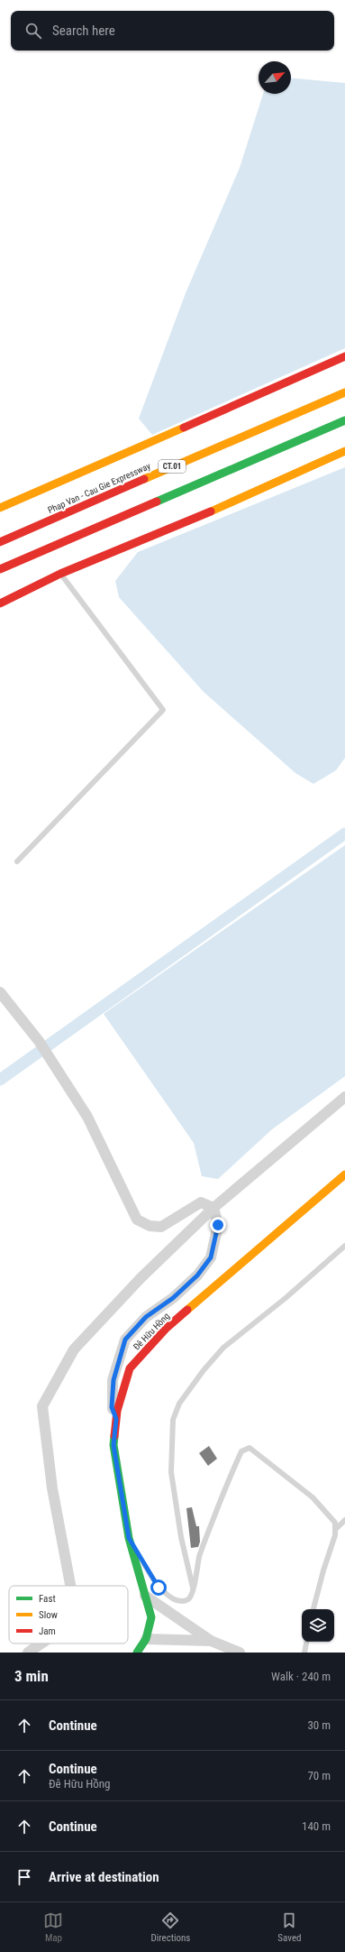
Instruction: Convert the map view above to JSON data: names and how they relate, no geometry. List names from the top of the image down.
{
  "streets": {
    "main road": ["CT.01", "Phap Van - Cau Gie Expressway", "Đê Hữu Hồng"]
  },
  "legend": ["Fast", "Slow", "Jam"],
  "north": "top right",
  "page": {
    "search": "Search here",
    "heading": ["3 min", "Walk · 240 m"],
    "list": [
      ["Continue", "30 m"],
      ["Continue", "Đê Hữu Hồng", "70 m"],
      ["Continue", "140 m"],
      "Arrive at destination"
    ],
    "nav": ["Map", "Directions", "Saved"]
  }
}
